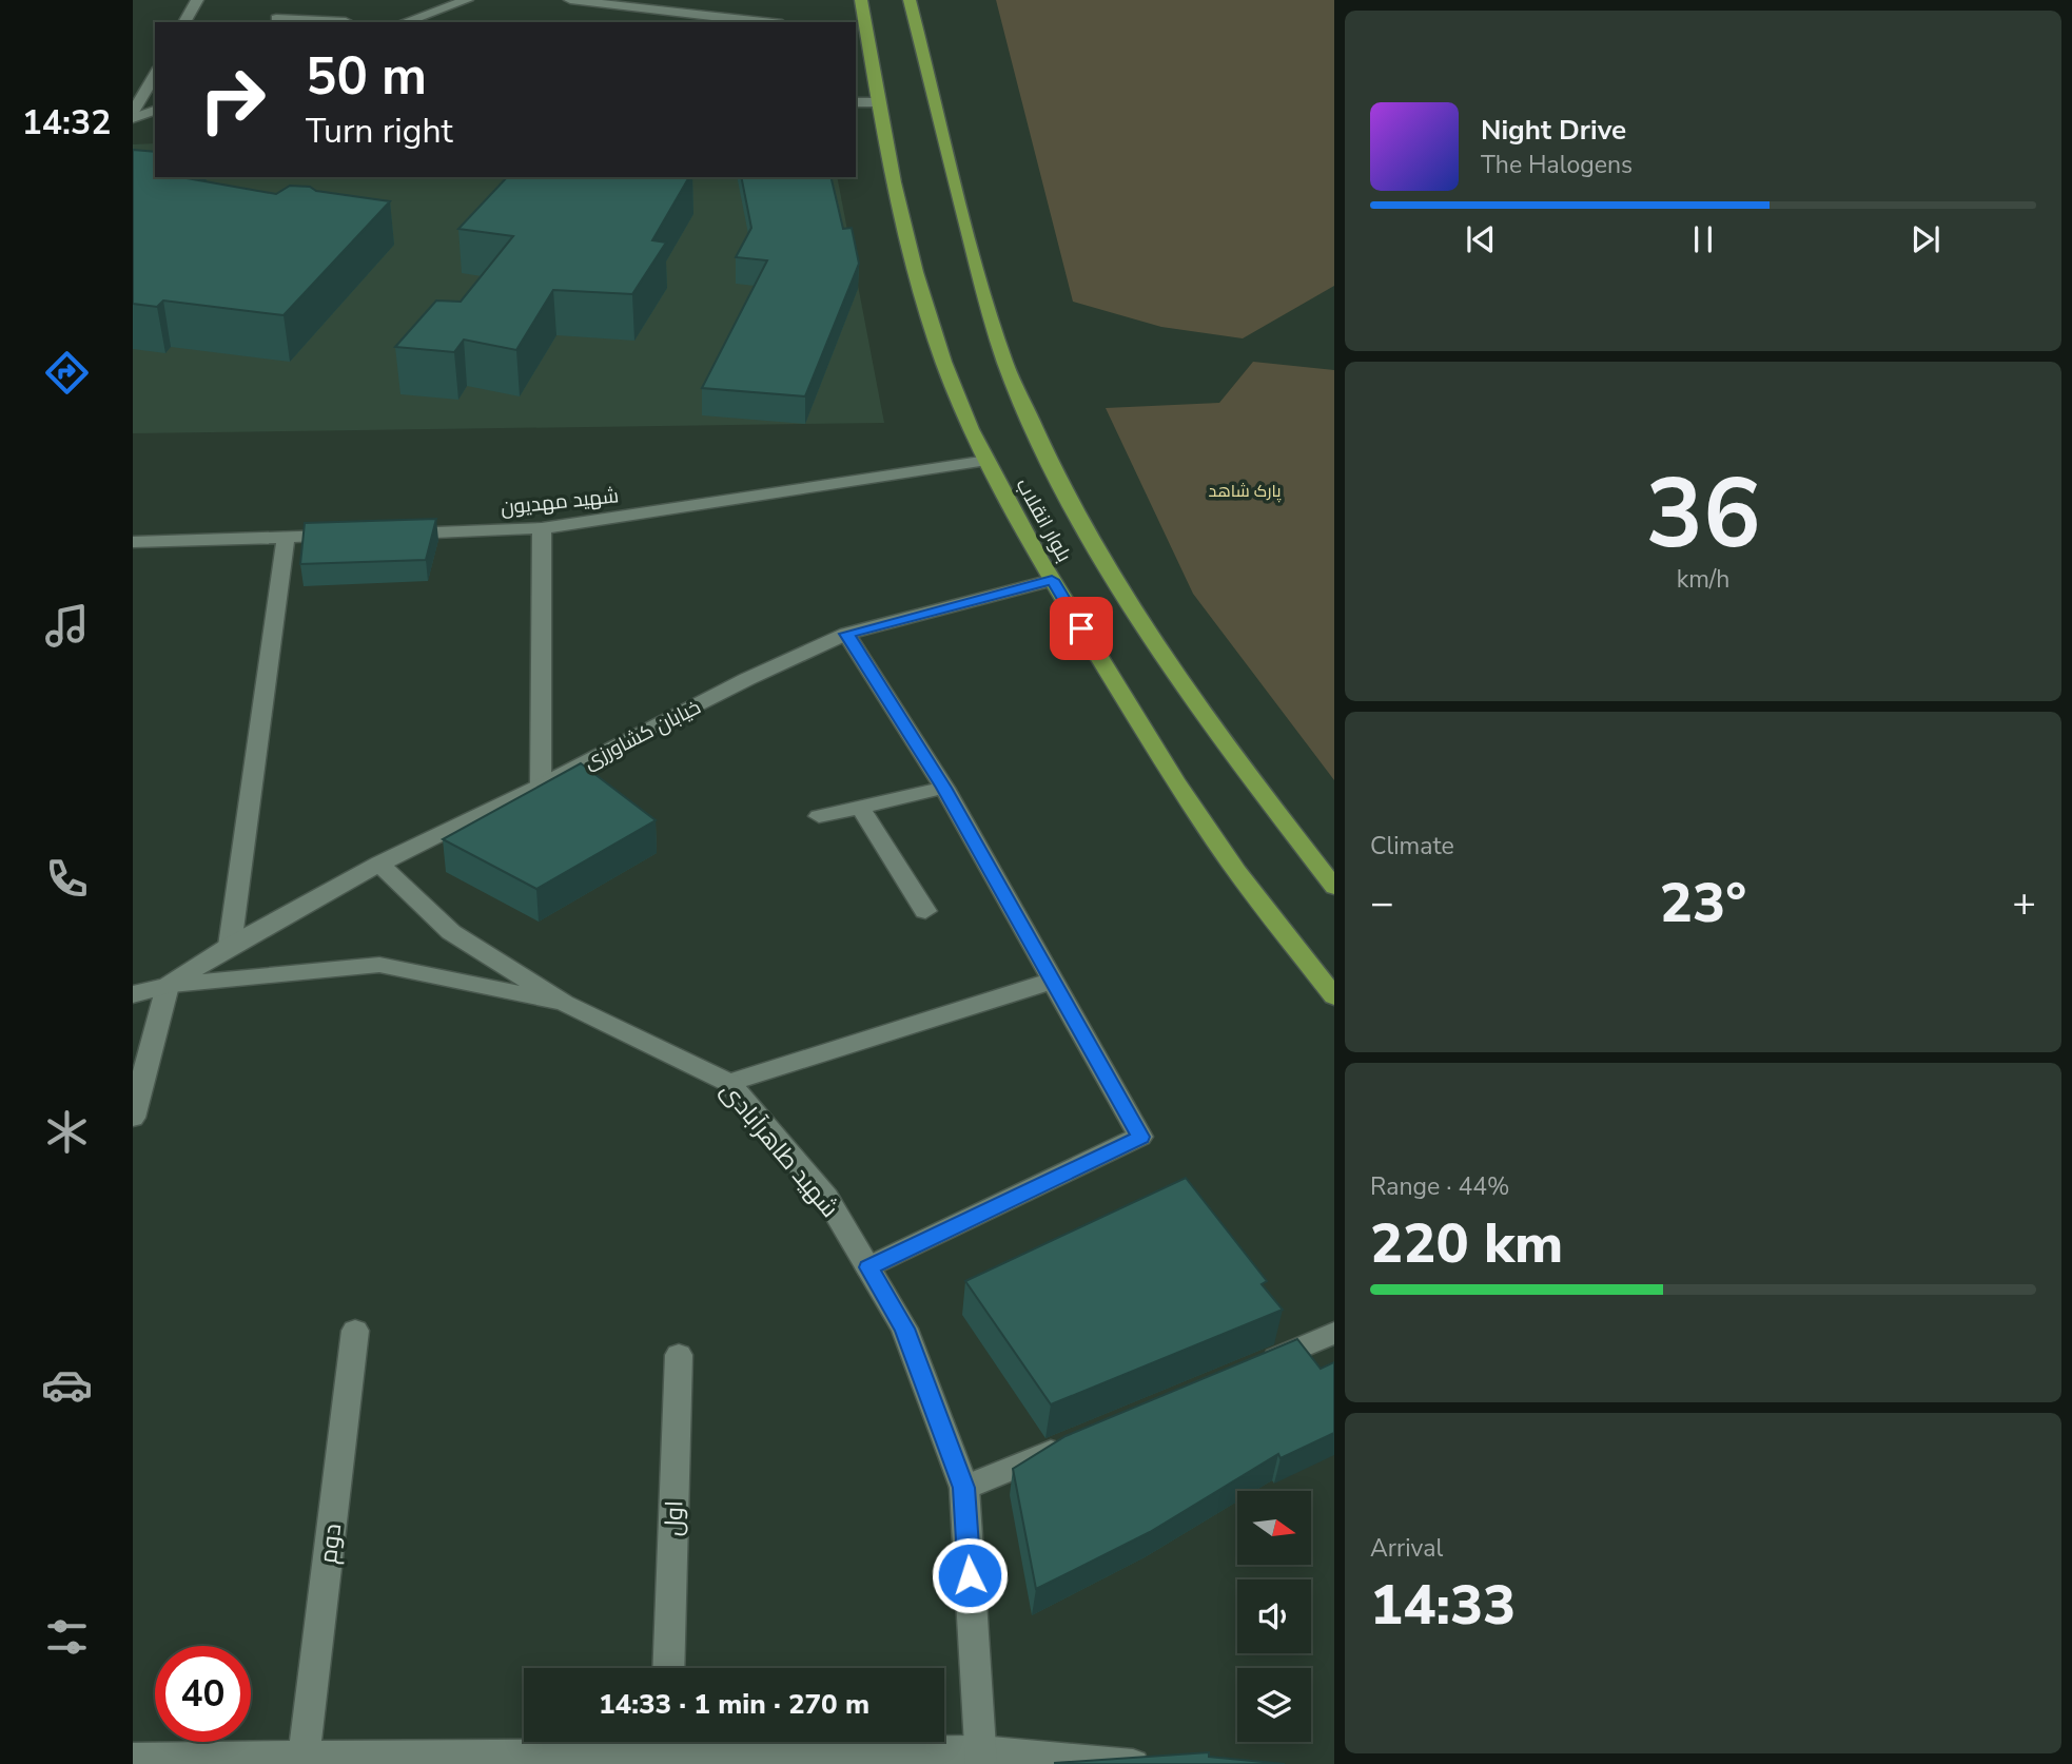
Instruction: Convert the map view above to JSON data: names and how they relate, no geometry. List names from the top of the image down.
{
  "streets": {
    "main road": ["بلوار انقلاب"],
    "street": [
      "شهید مهدیون",
      "خیابان کشاورزی",
      "شهید طاهرآبادی",
      "اول",
      "دوم"
    ]
  },
  "crossings": [
    ["شهید مهدیون", "بلوار انقلاب"],
    ["بلوار انقلاب", "خیابان کشاورزی"]
  ],
  "parks": ["پارک شاهد"],
  "north": "right",
  "page": {
    "tabs": "14:32",
    "turn": ["50 m", "Turn right"],
    "song": ["Night Drive", "The Halogens"],
    "tile": [
      ["36", "km/h"],
      "Climate",
      ["Range · 44%", "220 km"],
      ["Arrival", "14:33"]
    ],
    "heat": ["−", "23°", "+"],
    "limit": "40",
    "trip": "14:33 · 1 min · 270 m"
  }
}
